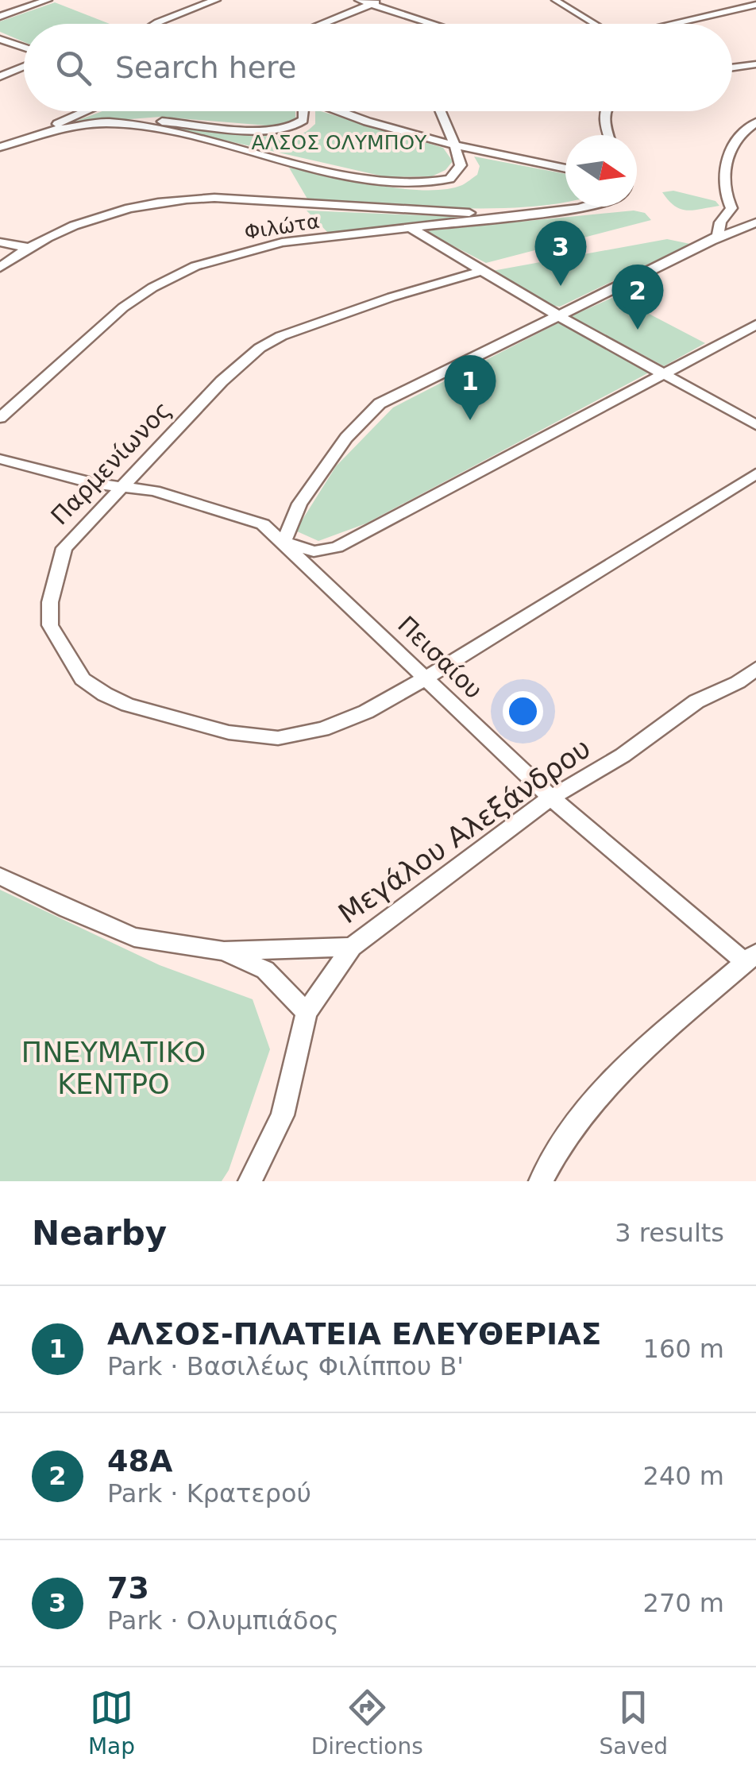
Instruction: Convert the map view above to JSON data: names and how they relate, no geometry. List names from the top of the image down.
{
  "streets": {
    "street": [
      "Φιλώτα",
      "Παρμενίωνος",
      "Πεισαίου",
      "Μεγάλου Αλεξάνδρου"
    ]
  },
  "crossings": [
    ["Παρμενίωνος", "Πεισαίου"],
    ["Πεισαίου", "Μεγάλου Αλεξάνδρου"]
  ],
  "parks": ["ΑΛΣΟΣ ΟΛΥΜΠΟΥ", "ΠΝΕΥΜΑΤΙΚΟ ΚΕΝΤΡΟ"],
  "north": "right",
  "page": {
    "search": "Search here",
    "pins": ["3", "2", "1"],
    "heading": ["Nearby", "3 results"],
    "list": [
      {
        "mark": "1",
        "name": "ΑΛΣΟΣ-ΠΛΑΤΕΙΑ ΕΛΕΥΘΕΡΙΑΣ",
        "note": "Park · Βασιλέως Φιλίππου Β'",
        "value": "160 m"
      },
      {
        "mark": "2",
        "name": "48Α",
        "note": "Park · Κρατερού",
        "value": "240 m"
      },
      {
        "mark": "3",
        "name": "73",
        "note": "Park · Ολυμπιάδος",
        "value": "270 m"
      }
    ],
    "nav": ["Map", "Directions", "Saved"]
  }
}
